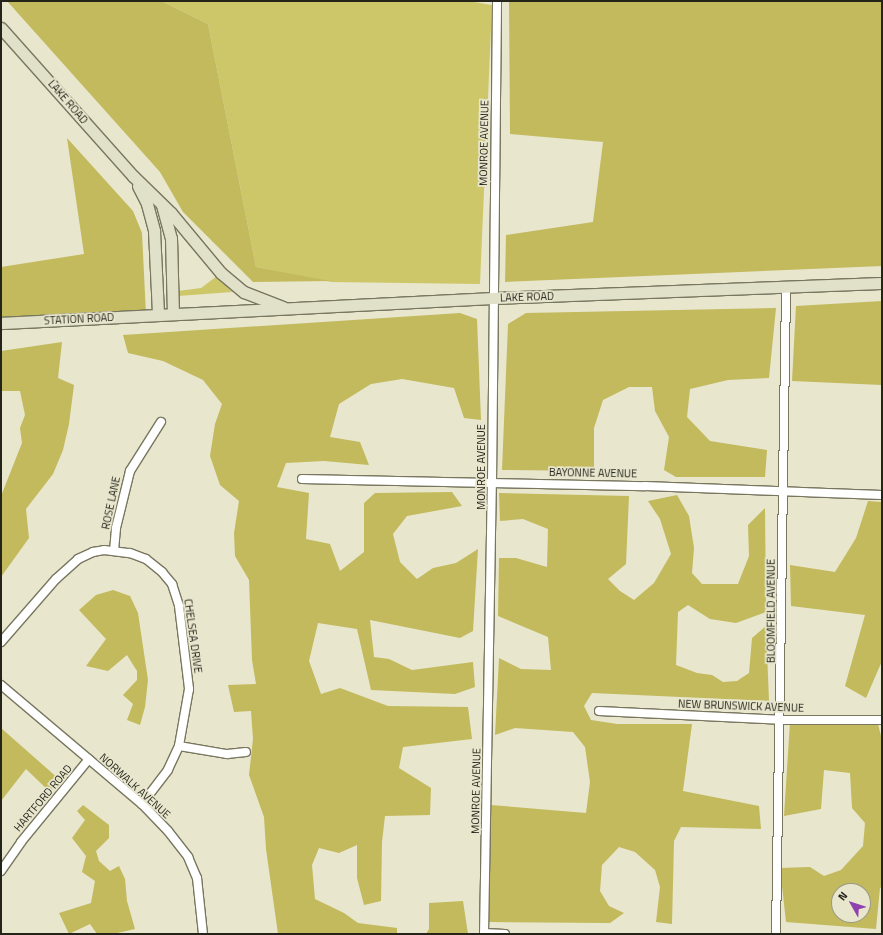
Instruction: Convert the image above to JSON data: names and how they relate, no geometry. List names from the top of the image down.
{
  "streets": {
    "street": [
      "LAKE ROAD",
      "MONROE AVENUE",
      "STATION ROAD",
      "BAYONNE AVENUE",
      "ROSE LANE",
      "BLOOMFIELD AVENUE",
      "CHELSEA DRIVE",
      "NEW BRUNSWICK AVENUE",
      "NORWALK AVENUE",
      "HARTFORD ROAD"
    ]
  },
  "crossings": [
    ["LAKE ROAD", "MONROE AVENUE"],
    ["LAKE ROAD", "STATION ROAD"],
    ["LAKE ROAD", "BLOOMFIELD AVENUE"],
    ["MONROE AVENUE", "BAYONNE AVENUE"],
    ["BAYONNE AVENUE", "BLOOMFIELD AVENUE"],
    ["ROSE LANE", "CHELSEA DRIVE"],
    ["BLOOMFIELD AVENUE", "NEW BRUNSWICK AVENUE"],
    ["CHELSEA DRIVE", "NORWALK AVENUE"],
    ["NORWALK AVENUE", "HARTFORD ROAD"]
  ],
  "north": "top left"
}
